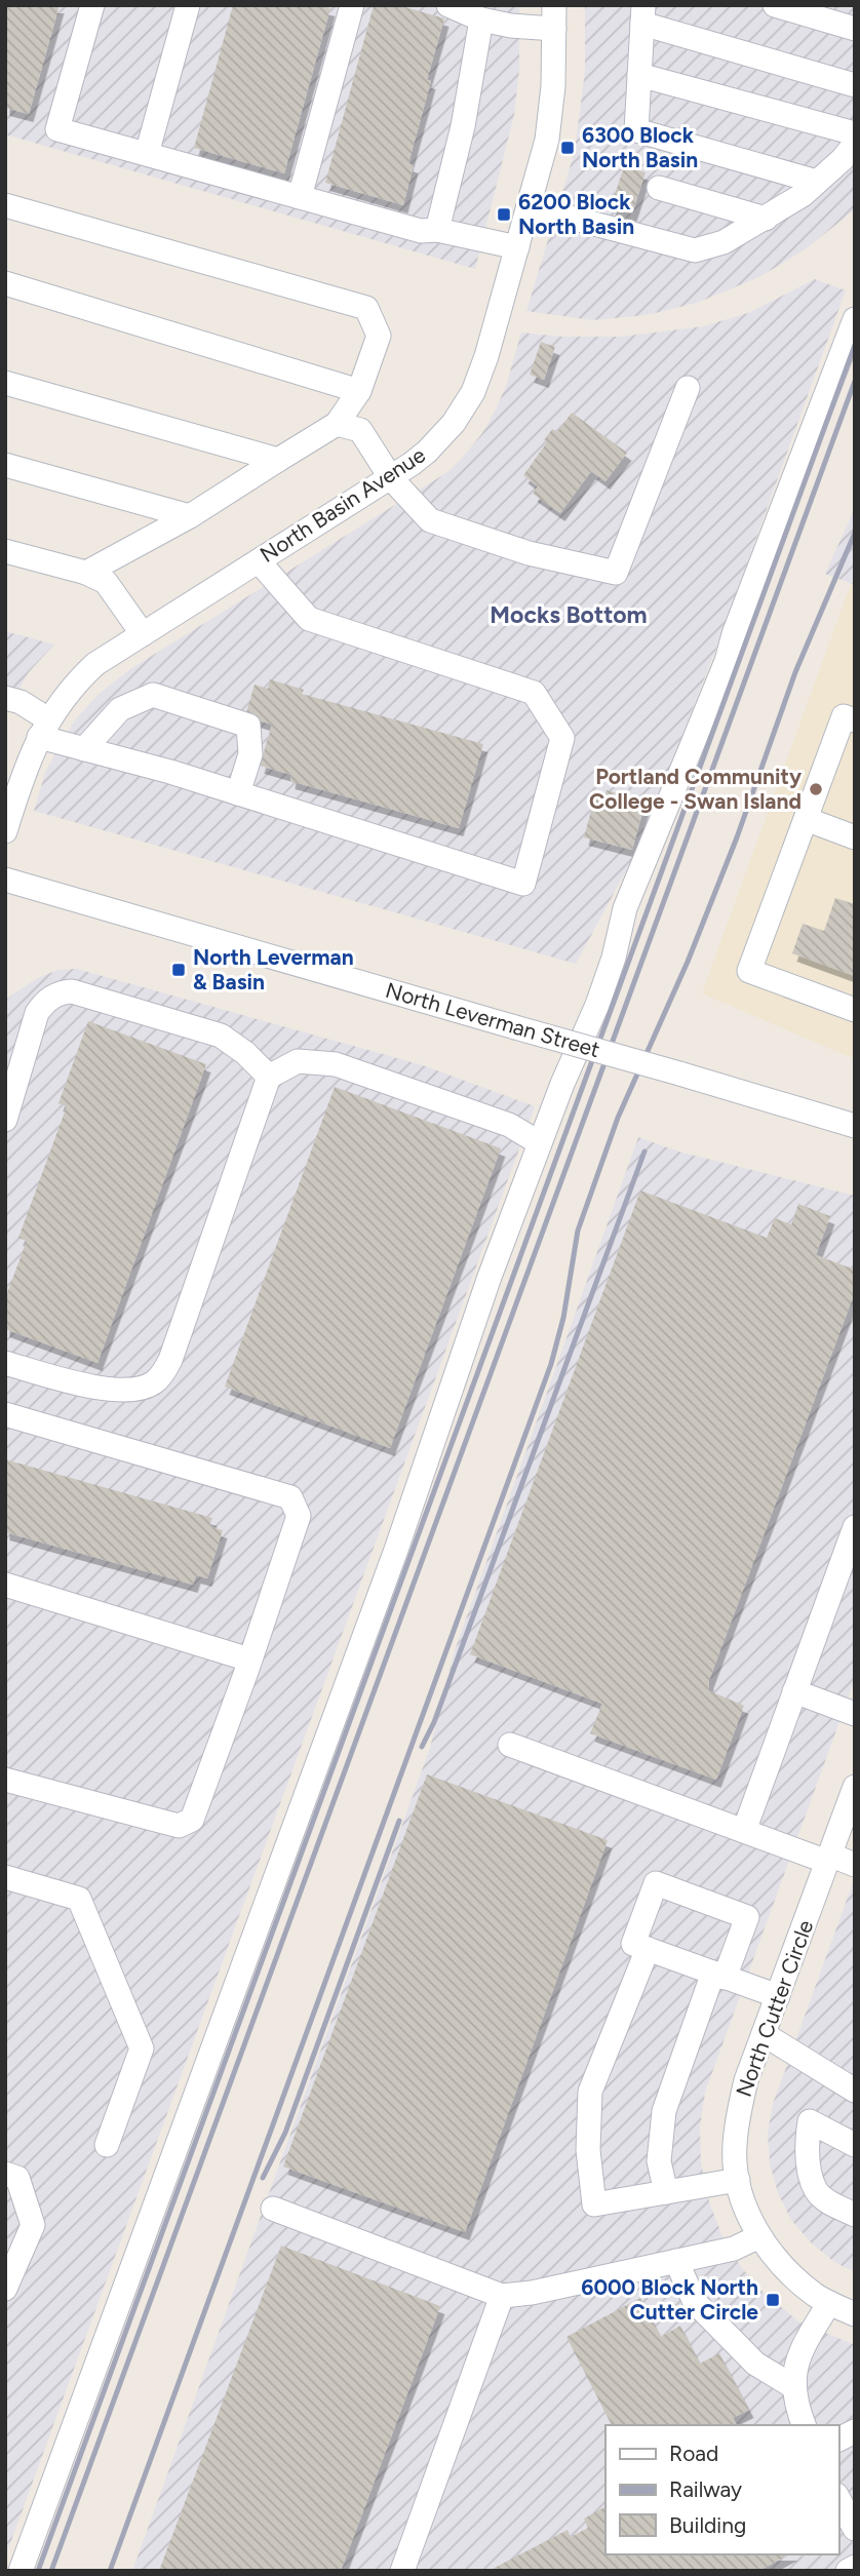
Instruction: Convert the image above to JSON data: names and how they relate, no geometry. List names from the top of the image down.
{
  "streets": {
    "street": ["North Basin Avenue", "North Leverman Street", "North Cutter Circle"]
  },
  "districts": ["Mocks Bottom"],
  "places": {
    "transit": [
      "6300 Block North Basin",
      "6200 Block North Basin",
      "North Leverman & Basin",
      "6000 Block North Cutter Circle"
    ],
    "other": ["Portland Community College - Swan Island"]
  },
  "legend": ["Road", "Railway", "Building"]
}
